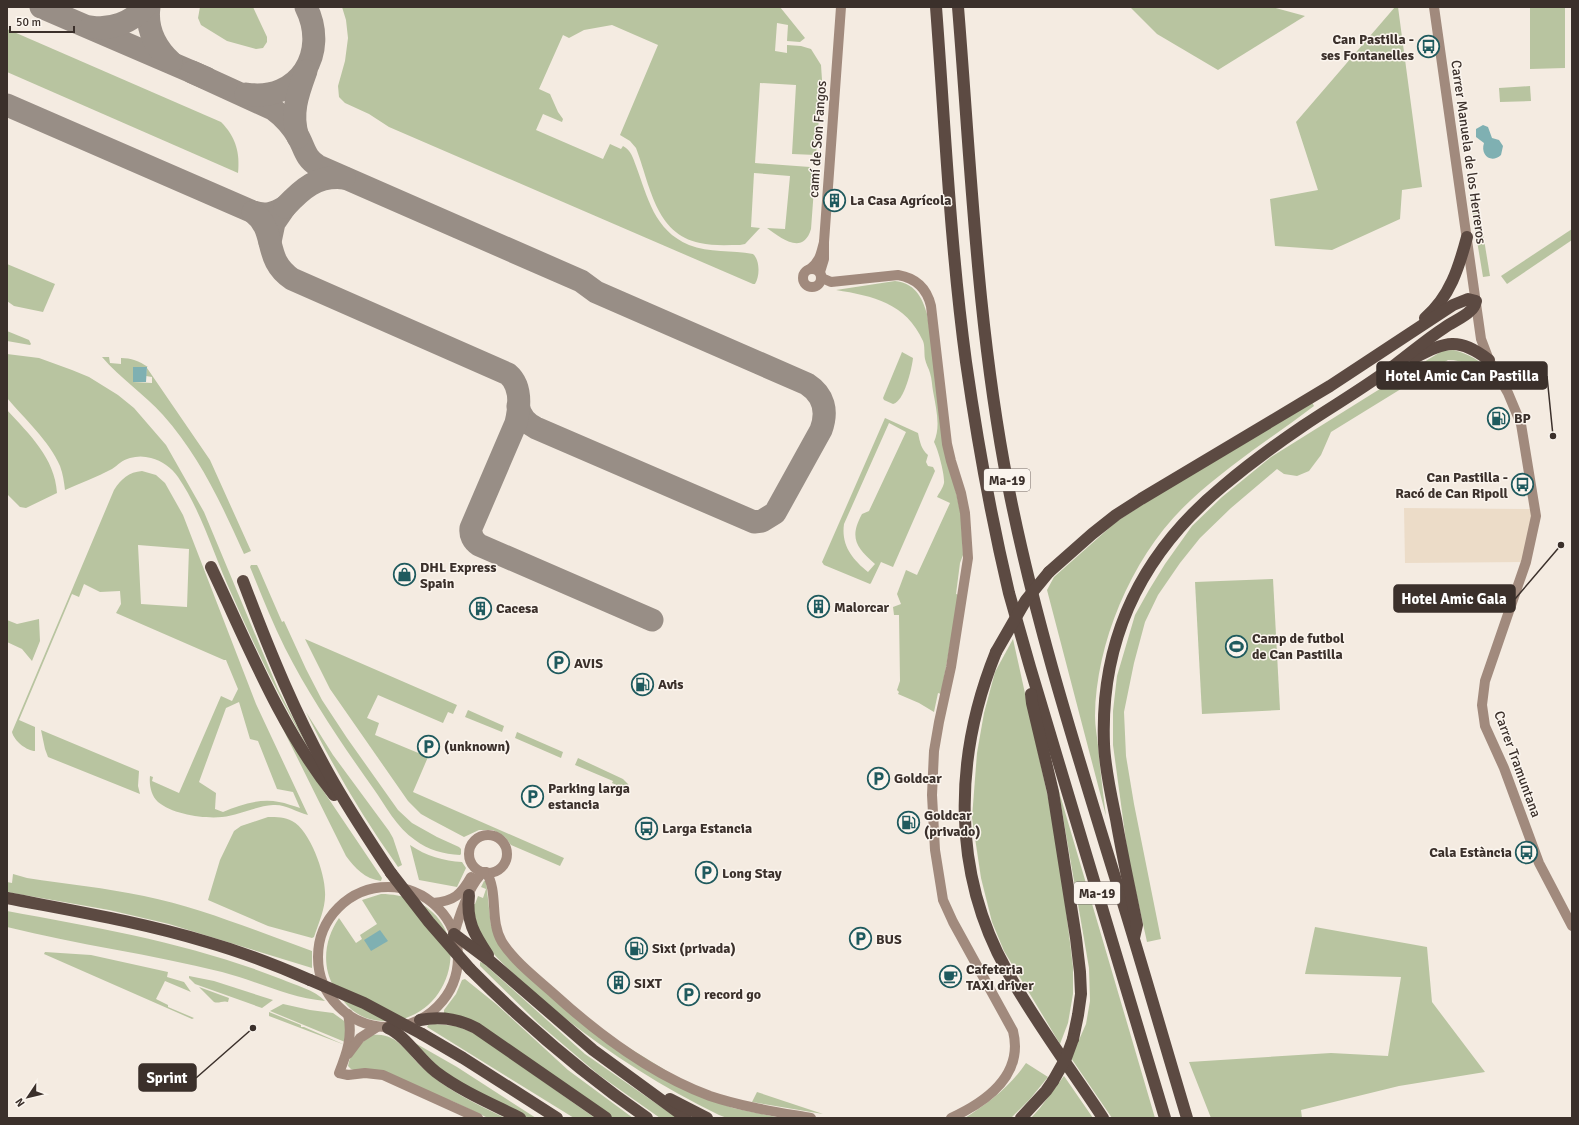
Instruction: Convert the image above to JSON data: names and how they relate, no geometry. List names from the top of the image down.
{
  "streets": {
    "highway": ["Ma-19"],
    "street": ["camí de Son Fangos", "Carrer Manuela de los Herreros", "Carrer Tramuntana"]
  },
  "crossings": [
    ["Carrer Manuela de los Herreros", "Carrer Tramuntana"]
  ],
  "places": {
    "bus stop": [
      "Can Pastilla - ses Fontanelles",
      "Can Pastilla - Racó de Can Ripoll",
      "Larga Estancia",
      "Cala Estància"
    ],
    "building": [
      "La Casa Agrícola",
      "Malorcar",
      "Cacesa",
      "SIXT"
    ],
    "fuel station": [
      "BP",
      "Avis",
      "Goldcar (privado)",
      "Sixt (privada)"
    ],
    "other": ["Hotel Amic Can Pastilla", "Hotel Amic Gala", "Sprint"],
    "shop": ["DHL Express Spain"],
    "sports": ["Camp de futbol de Can Pastilla"],
    "parking": [
      "AVIS",
      "(unknown)",
      "Goldcar",
      "Parking larga estancia",
      "Long Stay",
      "BUS",
      "record go"
    ],
    "cafe": ["Cafeteria TAXI driver"]
  },
  "scale_bar": "50 m",
  "north": "bottom left"
}
